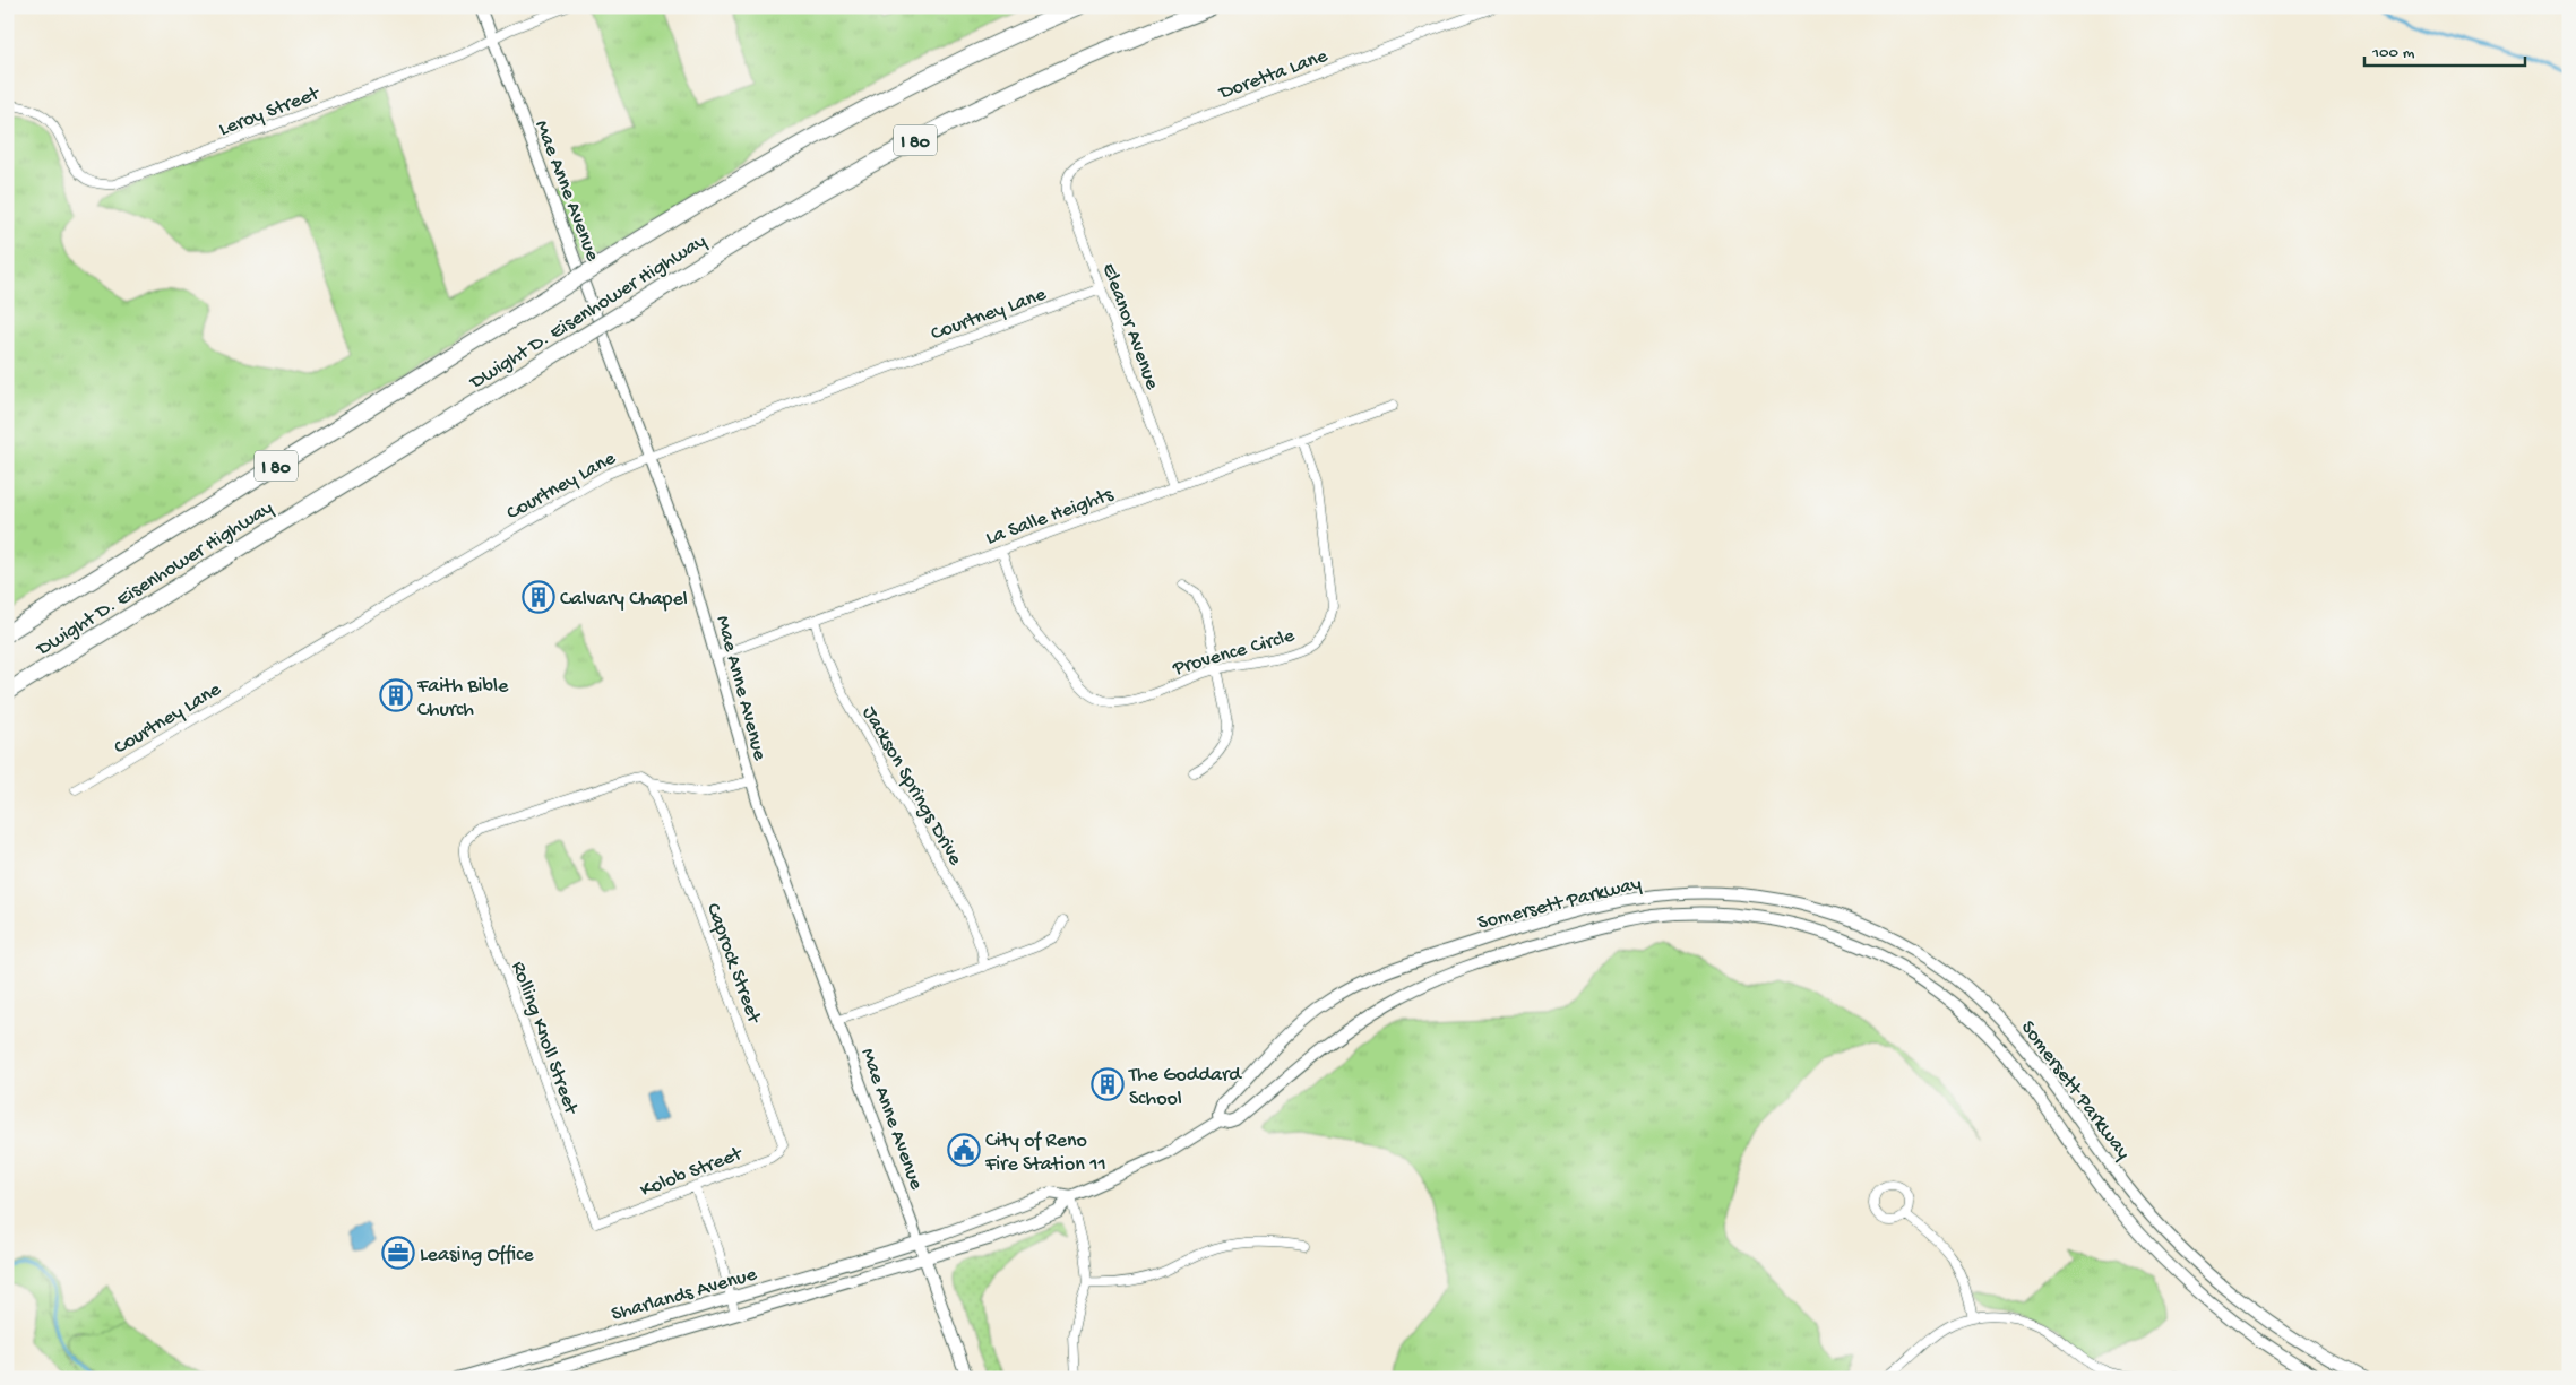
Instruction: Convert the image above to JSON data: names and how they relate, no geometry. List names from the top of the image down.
{
  "streets": {
    "highway": ["I 80", "Dwight D. Eisenhower Highway"],
    "main road": ["Mae Anne Avenue", "Somersett Parkway", "Sharlands Avenue"],
    "street": [
      "Doretta Lane",
      "Leroy Street",
      "Courtney Lane",
      "Eleanor Avenue",
      "La Salle Heights",
      "Provence Circle",
      "Jackson Springs Drive",
      "Caprock Street",
      "Rolling Knoll Street",
      "Kolob Street"
    ]
  },
  "crossings": [
    ["Doretta Lane", "Eleanor Avenue"],
    ["Leroy Street", "Mae Anne Avenue"],
    ["Mae Anne Avenue", "Courtney Lane"],
    ["Mae Anne Avenue", "La Salle Heights"],
    ["Mae Anne Avenue", "Somersett Parkway"],
    ["Mae Anne Avenue", "Sharlands Avenue"],
    ["Courtney Lane", "Eleanor Avenue"],
    ["Eleanor Avenue", "La Salle Heights"],
    ["La Salle Heights", "Provence Circle"],
    ["La Salle Heights", "Jackson Springs Drive"],
    ["Somersett Parkway", "Sharlands Avenue"],
    ["Caprock Street", "Rolling Knoll Street"],
    ["Caprock Street", "Kolob Street"],
    ["Rolling Knoll Street", "Kolob Street"]
  ],
  "places": {
    "building": ["Calvary Chapel", "Faith Bible Church", "The Goddard School"],
    "public building": ["City of Reno Fire Station 11"],
    "office": ["Leasing Office"]
  },
  "scale_bar": "100 m"
}
